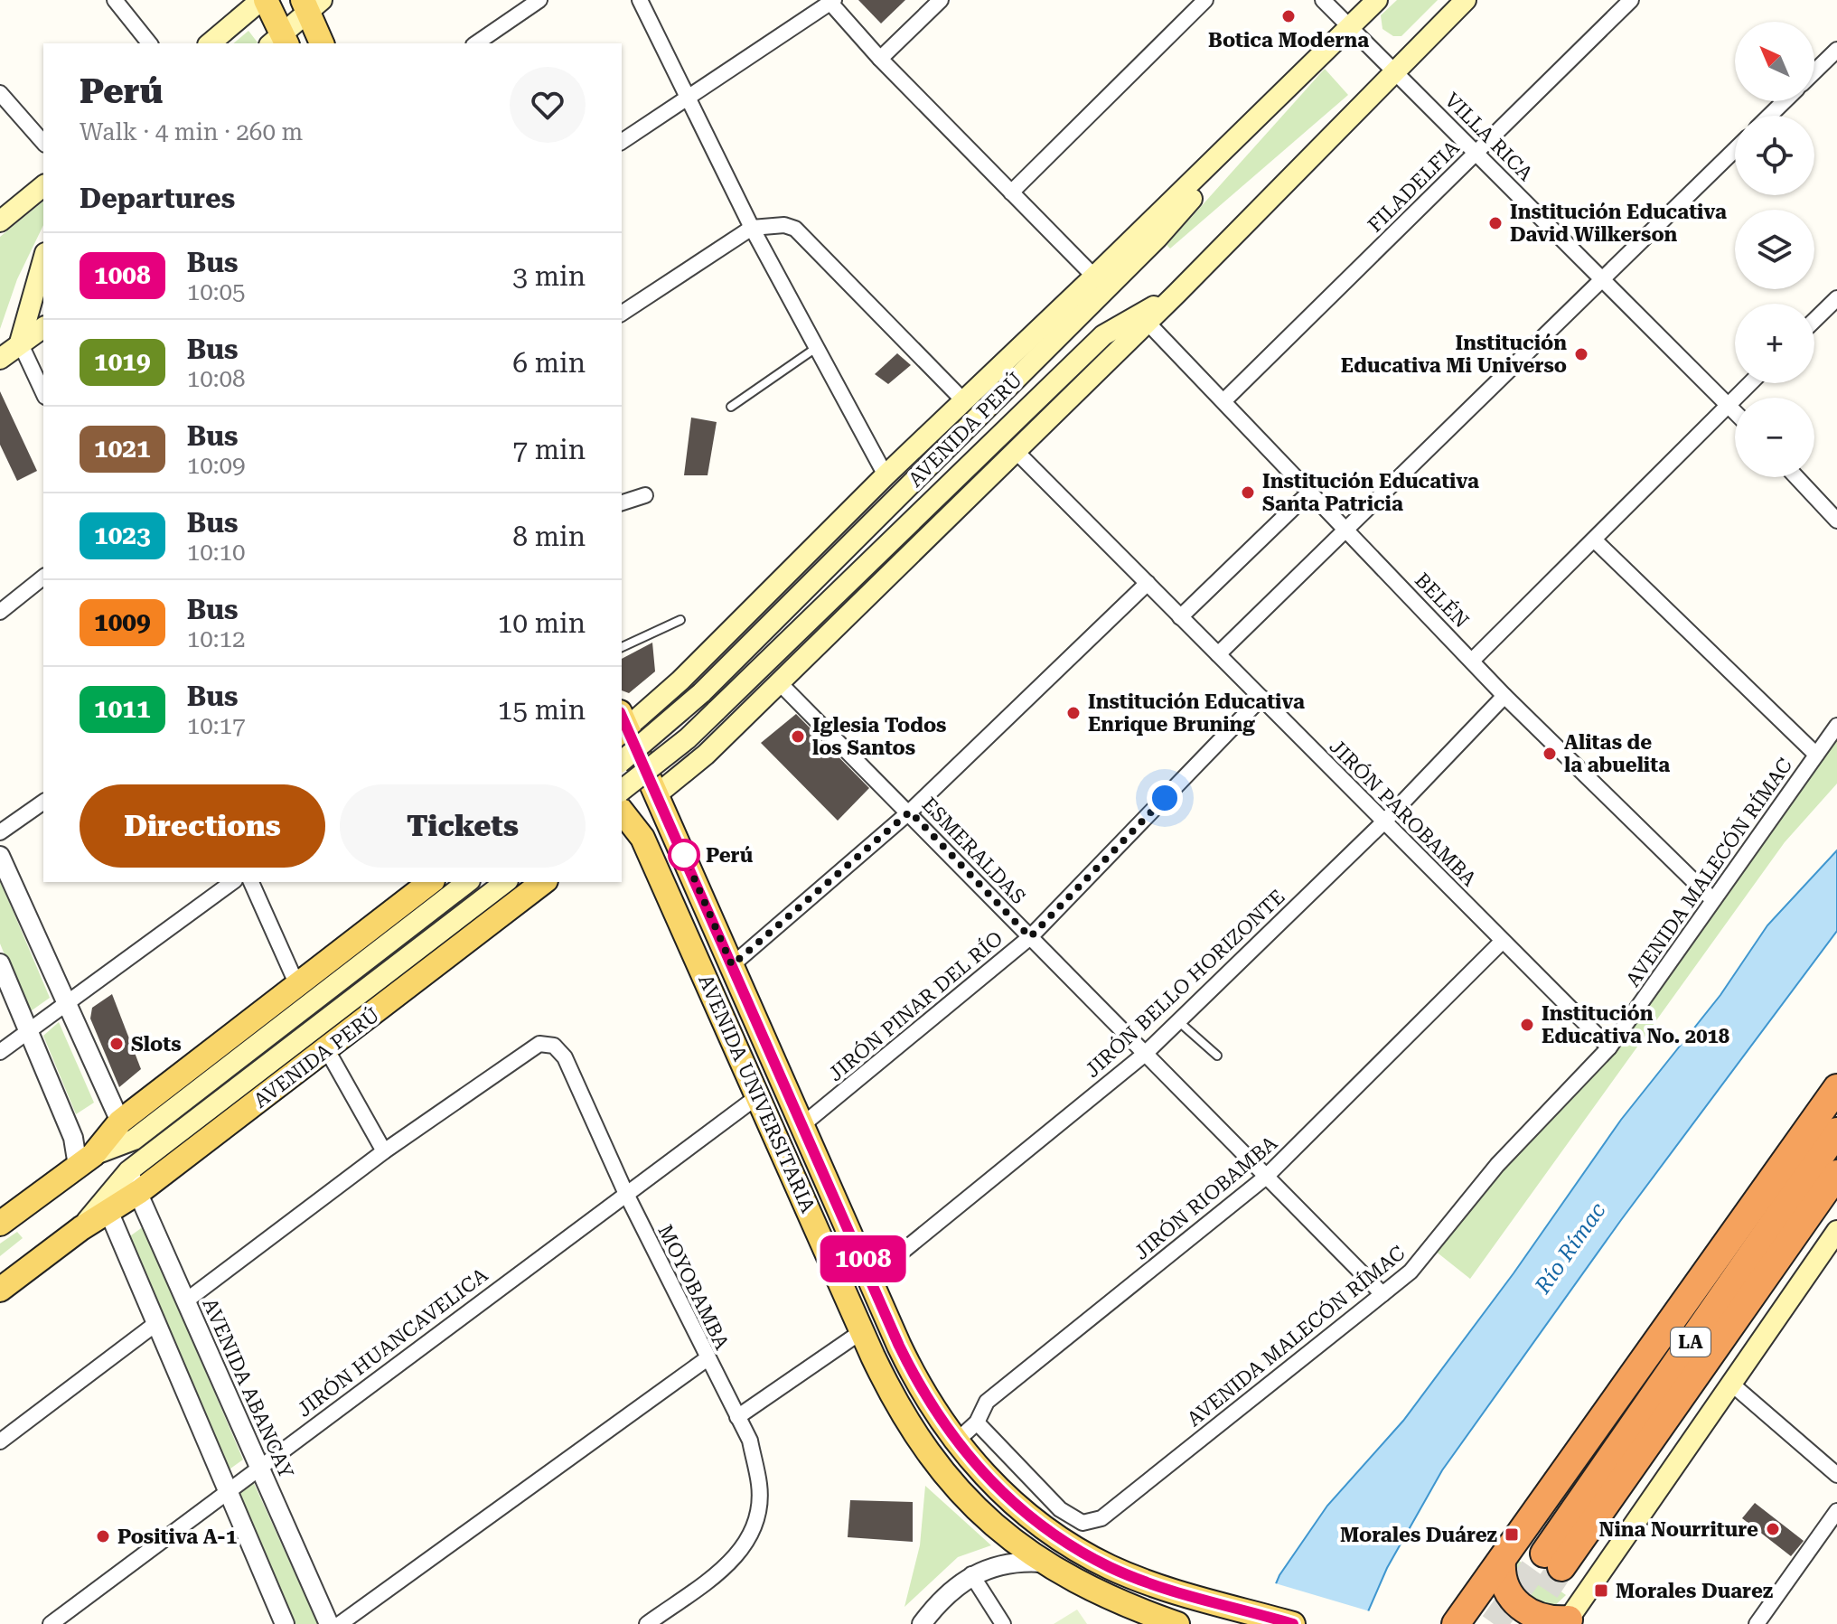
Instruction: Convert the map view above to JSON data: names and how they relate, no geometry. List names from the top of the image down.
{
  "streets": {
    "highway": ["LA"],
    "main road": ["AVENIDA PERÚ", "AVENIDA UNIVERSITARIA"],
    "street": [
      "VILLA RICA",
      "FILADELFIA",
      "BELÉN",
      "JIRÓN PAROBAMBA",
      "ESMERALDAS",
      "AVENIDA MALECÓN RÍMAC",
      "JIRÓN BELLO HORIZONTE",
      "JIRÓN PINAR DEL RÍO",
      "JIRÓN RIOBAMBA",
      "MOYOBAMBA",
      "JIRÓN HUANCAVELICA",
      "AVENIDA ABANCAY"
    ]
  },
  "crossings": [
    ["VILLA RICA", "FILADELFIA"],
    ["VILLA RICA", "AVENIDA PERÚ"],
    ["FILADELFIA", "BELÉN"],
    ["AVENIDA PERÚ", "BELÉN"],
    ["AVENIDA PERÚ", "JIRÓN PAROBAMBA"],
    ["AVENIDA PERÚ", "ESMERALDAS"],
    ["AVENIDA PERÚ", "AVENIDA UNIVERSITARIA"],
    ["AVENIDA PERÚ", "AVENIDA ABANCAY"],
    ["BELÉN", "AVENIDA MALECÓN RÍMAC"],
    ["BELÉN", "JIRÓN BELLO HORIZONTE"],
    ["JIRÓN PAROBAMBA", "AVENIDA MALECÓN RÍMAC"],
    ["JIRÓN PAROBAMBA", "JIRÓN BELLO HORIZONTE"],
    ["JIRÓN PAROBAMBA", "JIRÓN PINAR DEL RÍO"],
    ["JIRÓN PAROBAMBA", "JIRÓN RIOBAMBA"],
    ["ESMERALDAS", "AVENIDA MALECÓN RÍMAC"],
    ["ESMERALDAS", "JIRÓN BELLO HORIZONTE"],
    ["ESMERALDAS", "JIRÓN PINAR DEL RÍO"],
    ["ESMERALDAS", "JIRÓN RIOBAMBA"],
    ["AVENIDA MALECÓN RÍMAC", "JIRÓN RIOBAMBA"],
    ["JIRÓN BELLO HORIZONTE", "AVENIDA UNIVERSITARIA"],
    ["JIRÓN PINAR DEL RÍO", "AVENIDA UNIVERSITARIA"],
    ["AVENIDA UNIVERSITARIA", "JIRÓN RIOBAMBA"],
    ["AVENIDA UNIVERSITARIA", "JIRÓN HUANCAVELICA"],
    ["MOYOBAMBA", "JIRÓN HUANCAVELICA"],
    ["JIRÓN HUANCAVELICA", "AVENIDA ABANCAY"]
  ],
  "water": ["Río Rímac"],
  "places": {
    "other": [
      "Botica Moderna",
      "Institución Educativa David Wilkerson",
      "Institución Educativa Mi Universo",
      "Institución Educativa Santa Patricia",
      "Institución Educativa Enrique Bruning",
      "Iglesia Todos los Santos",
      "Alitas de la abuelita",
      "Perú",
      "Institución Educativa No. 2018",
      "Slots",
      "Nina Nourriture",
      "Positiva A-1"
    ],
    "transit": ["Morales Duárez", "Morales Duarez"]
  },
  "lines": ["bus line 1008"],
  "north": "top left",
  "page": {
    "on_map": "1008",
    "map_buttons": ["+", "−"],
    "heading": [
      ["Perú", "Walk · 4 min · 260 m"],
      "Departures"
    ],
    "list": [
      {
        "mark": "1008",
        "name": "Bus",
        "note": "10:05",
        "value": "3 min"
      },
      {
        "mark": "1019",
        "name": "Bus",
        "note": "10:08",
        "value": "6 min"
      },
      {
        "mark": "1021",
        "name": "Bus",
        "note": "10:09",
        "value": "7 min"
      },
      {
        "mark": "1023",
        "name": "Bus",
        "note": "10:10",
        "value": "8 min"
      },
      {
        "mark": "1009",
        "name": "Bus",
        "note": "10:12",
        "value": "10 min"
      },
      {
        "mark": "1011",
        "name": "Bus",
        "note": "10:17",
        "value": "15 min"
      }
    ],
    "buttons": ["Directions", "Tickets"]
  }
}
